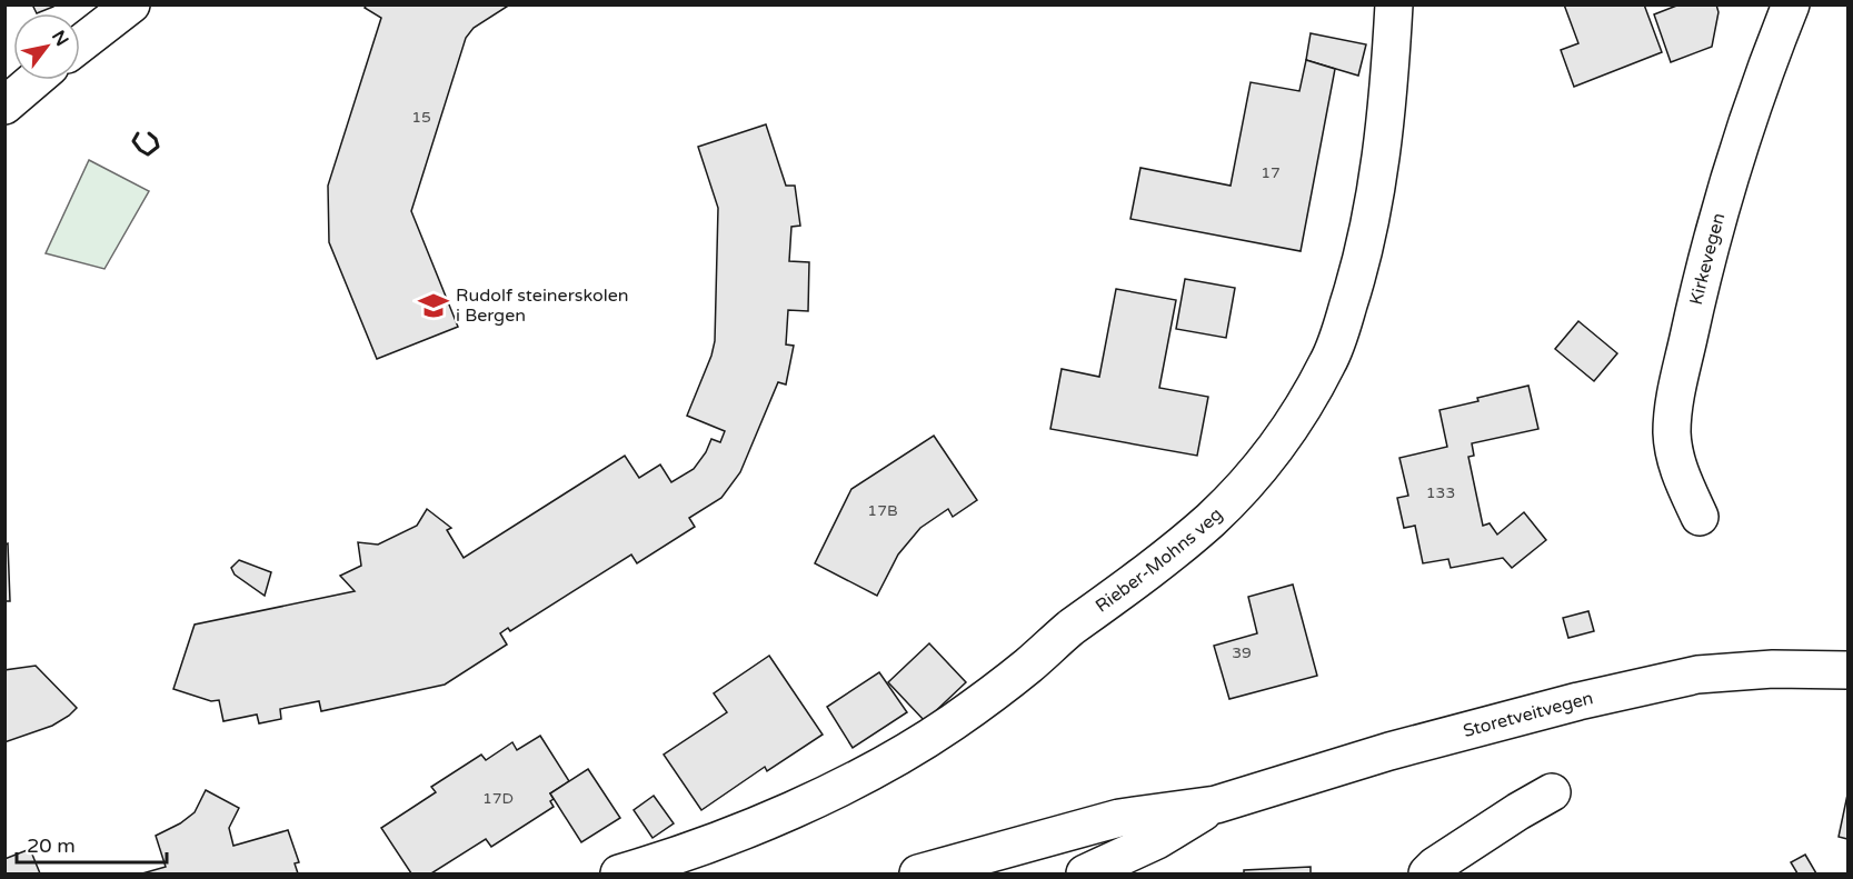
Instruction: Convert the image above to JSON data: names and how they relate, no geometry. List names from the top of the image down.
{
  "streets": {
    "street": ["Kirkevegen", "Rieber-Mohns veg", "Storetveitvegen"]
  },
  "places": {
    "school or university": ["Rudolf steinerskolen i Bergen"]
  },
  "house_numbers": [
    "15",
    "17",
    "133",
    "17B",
    "39",
    "17D"
  ],
  "scale_bar": "20 m",
  "north": "top right"
}
